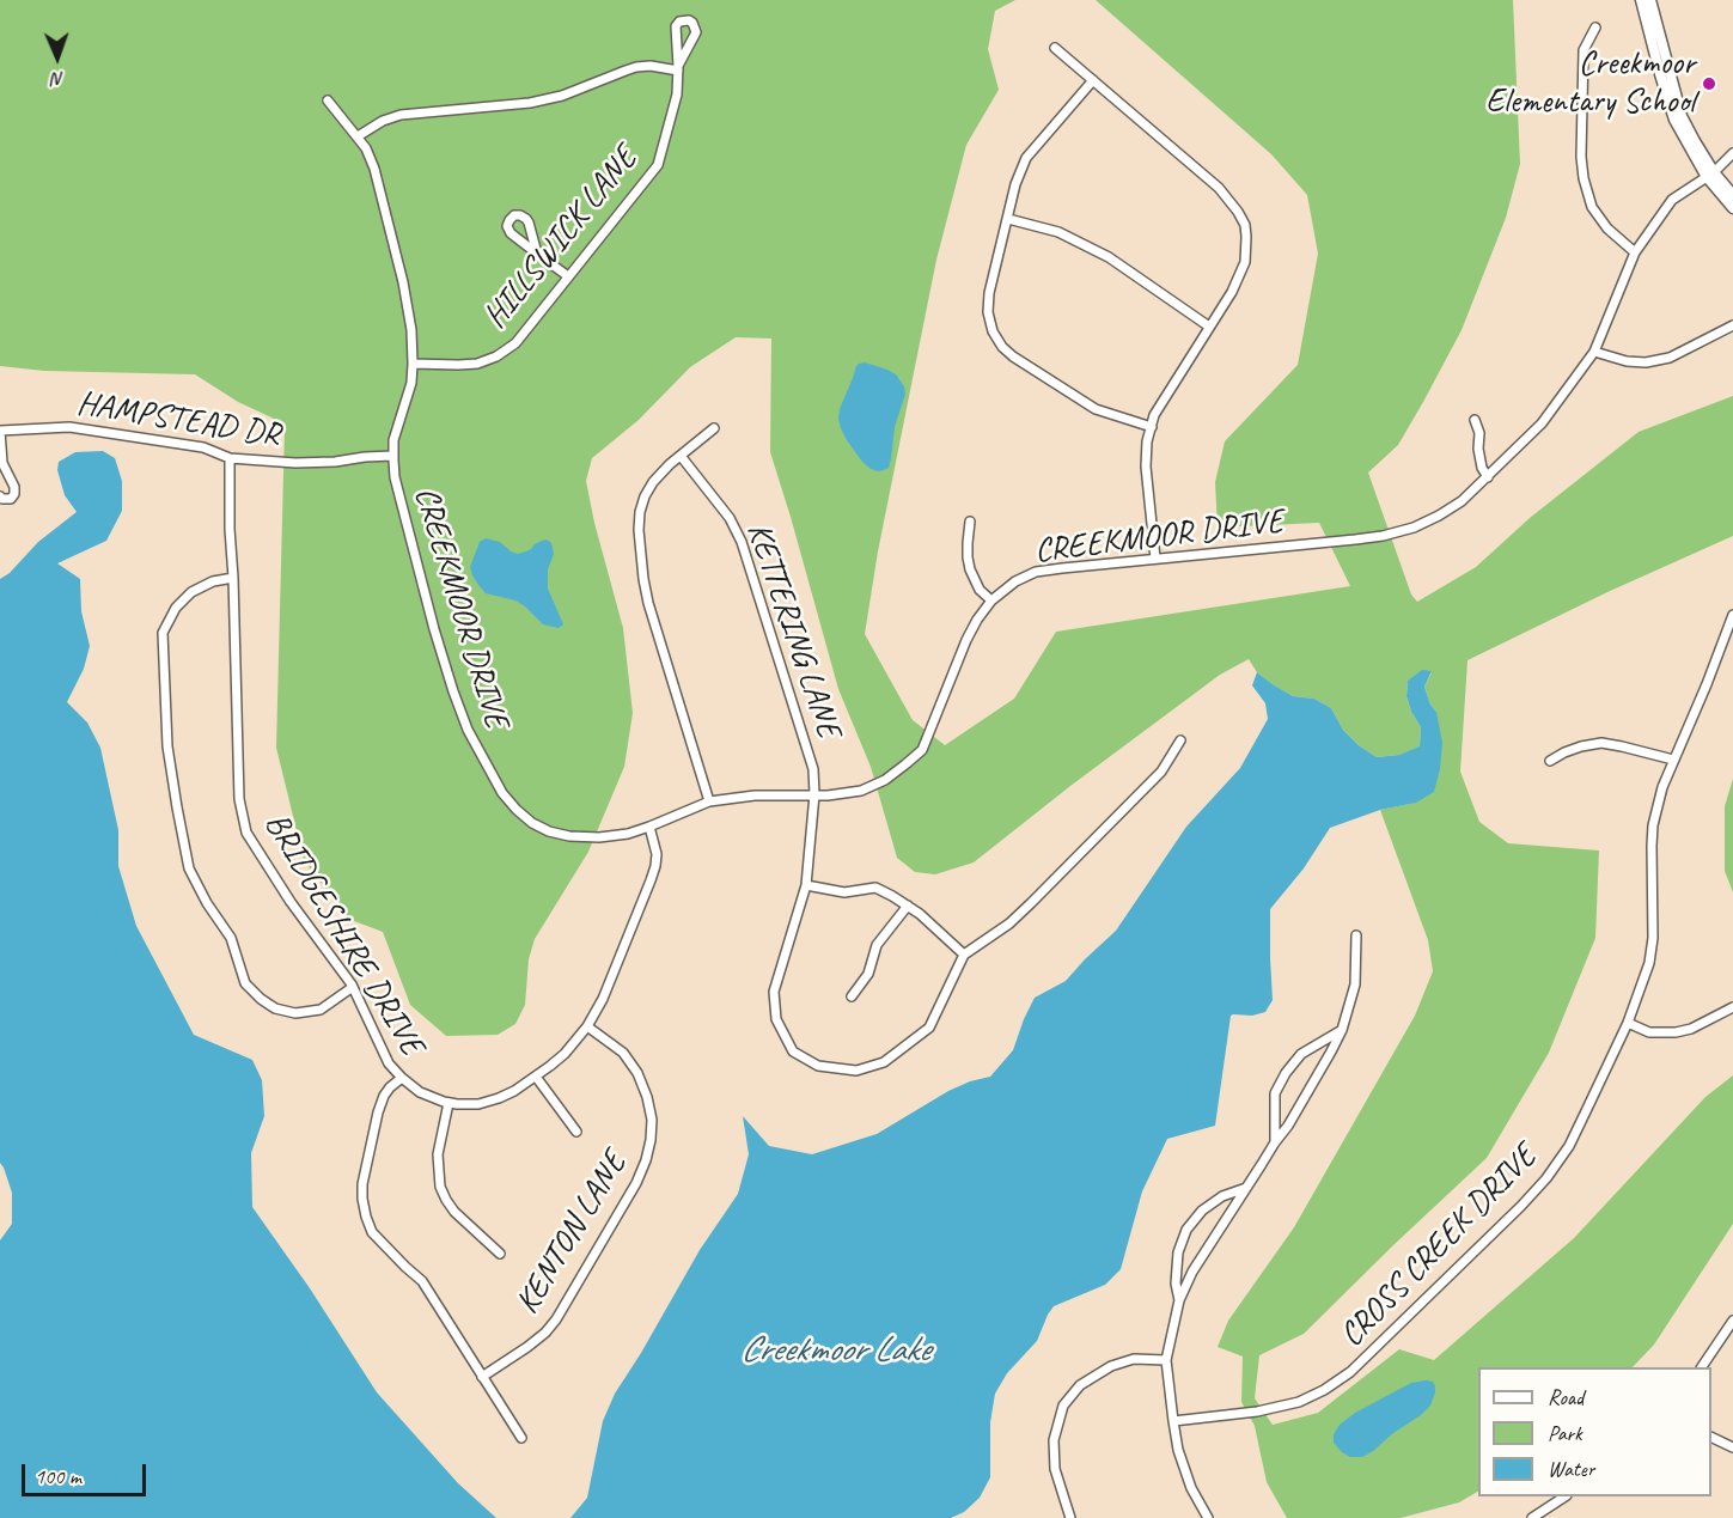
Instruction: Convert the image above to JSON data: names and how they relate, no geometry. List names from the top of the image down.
{
  "streets": {
    "street": [
      "HILLSWICK LANE",
      "HAMPSTEAD DR",
      "CREEKMOOR DRIVE",
      "KETTERING LANE",
      "BRIDGESHIRE DRIVE",
      "KENTON LANE",
      "CROSS CREEK DRIVE"
    ]
  },
  "crossings": [
    ["HILLSWICK LANE", "CREEKMOOR DRIVE"],
    ["HAMPSTEAD DR", "CREEKMOOR DRIVE"],
    ["HAMPSTEAD DR", "BRIDGESHIRE DRIVE"],
    ["CREEKMOOR DRIVE", "KETTERING LANE"],
    ["CREEKMOOR DRIVE", "BRIDGESHIRE DRIVE"],
    ["BRIDGESHIRE DRIVE", "KENTON LANE"]
  ],
  "water": ["Creekmoor Lake"],
  "places": ["Creekmoor Elementary School"],
  "legend": ["Road", "Park", "Water"],
  "scale_bar": "100 m",
  "north": "bottom"
}
